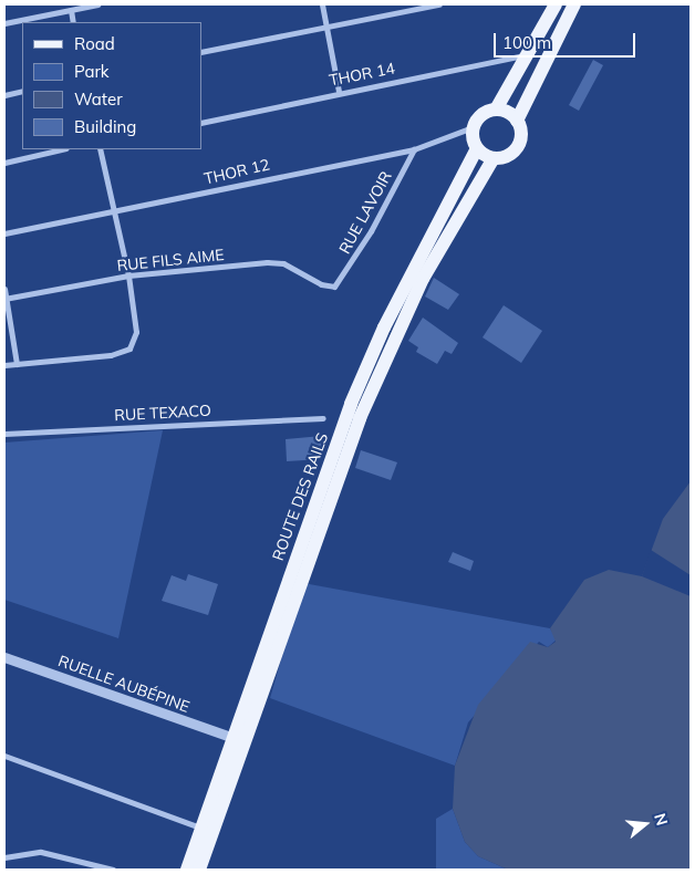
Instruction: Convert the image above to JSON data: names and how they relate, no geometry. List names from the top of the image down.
{
  "streets": {
    "main road": ["ROUTE DES RAILS"],
    "street": [
      "THOR 14",
      "THOR 12",
      "RUE LAVOIR",
      "RUE FILS AIME",
      "RUE TEXACO",
      "RUELLE AUBÉPINE"
    ]
  },
  "crossings": [
    ["THOR 12", "RUE LAVOIR"],
    ["THOR 12", "ROUTE DES RAILS"],
    ["RUE LAVOIR", "RUE FILS AIME"],
    ["ROUTE DES RAILS", "RUELLE AUBÉPINE"]
  ],
  "legend": [
    "Road",
    "Park",
    "Water",
    "Building"
  ],
  "scale_bar": "100 m",
  "north": "right"
}
